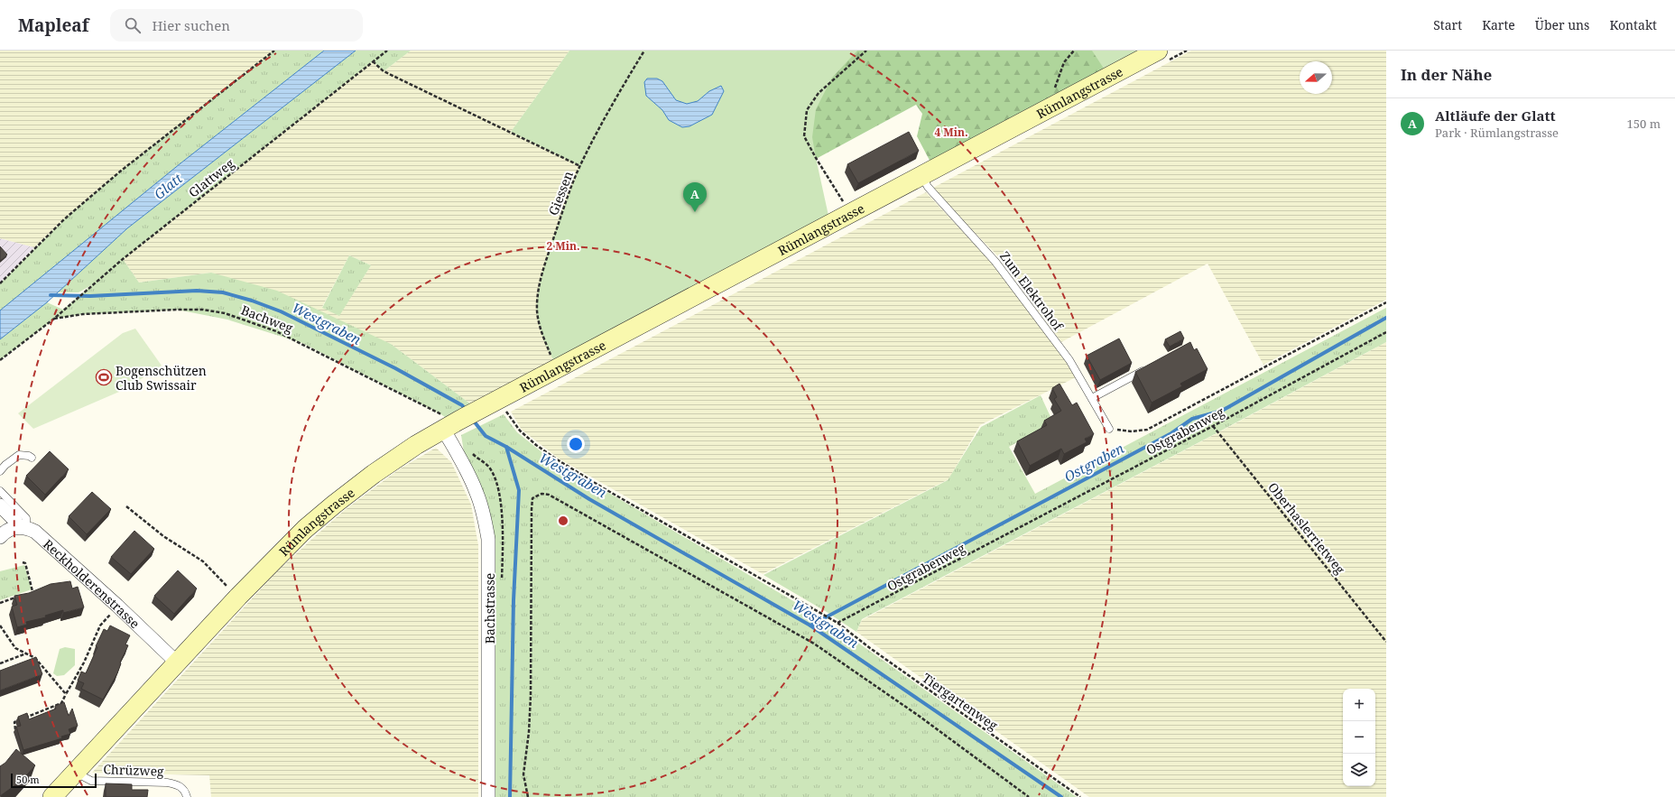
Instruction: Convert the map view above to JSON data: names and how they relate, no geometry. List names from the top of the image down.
{
  "streets": {
    "street": ["Rümlangstrasse", "Reckholderenstrasse", "Bachstrasse"],
    "lane": ["Zum Elektrohof", "Chrüzweg"],
    "path": [
      "Glattweg",
      "Giessen",
      "Bachweg",
      "Ostgrabenweg",
      "Oberhaslerrietweg",
      "Tiergartenweg"
    ]
  },
  "crossings": [
    ["Rümlangstrasse", "Zum Elektrohof"],
    ["Rümlangstrasse", "Bachweg"],
    ["Rümlangstrasse", "Reckholderenstrasse"],
    ["Rümlangstrasse", "Bachstrasse"],
    ["Rümlangstrasse", "Chrüzweg"],
    ["Glattweg", "Bachweg"],
    ["Bachweg", "Bachstrasse"],
    ["Ostgrabenweg", "Oberhaslerrietweg"],
    ["Ostgrabenweg", "Tiergartenweg"]
  ],
  "water": ["Glatt", "Westgraben", "Ostgraben"],
  "places": {
    "sports": ["Bogenschützen Club Swissair"]
  },
  "scale_bar": "50 m",
  "north": "left",
  "page": {
    "header": "Mapleaf",
    "search": "Hier suchen",
    "nav": [
      "Start",
      "Karte",
      "Über uns",
      "Kontakt"
    ],
    "heading": "In der Nähe",
    "list": [
      {
        "mark": "A",
        "name": "Altläufe der Glatt",
        "note": "Park · Rümlangstrasse",
        "value": "150 m"
      }
    ],
    "pins": "A",
    "map_buttons": ["+", "−"],
    "scale": "50 m"
  },
  "rings": ["4 Min.", "2 Min."]
}
